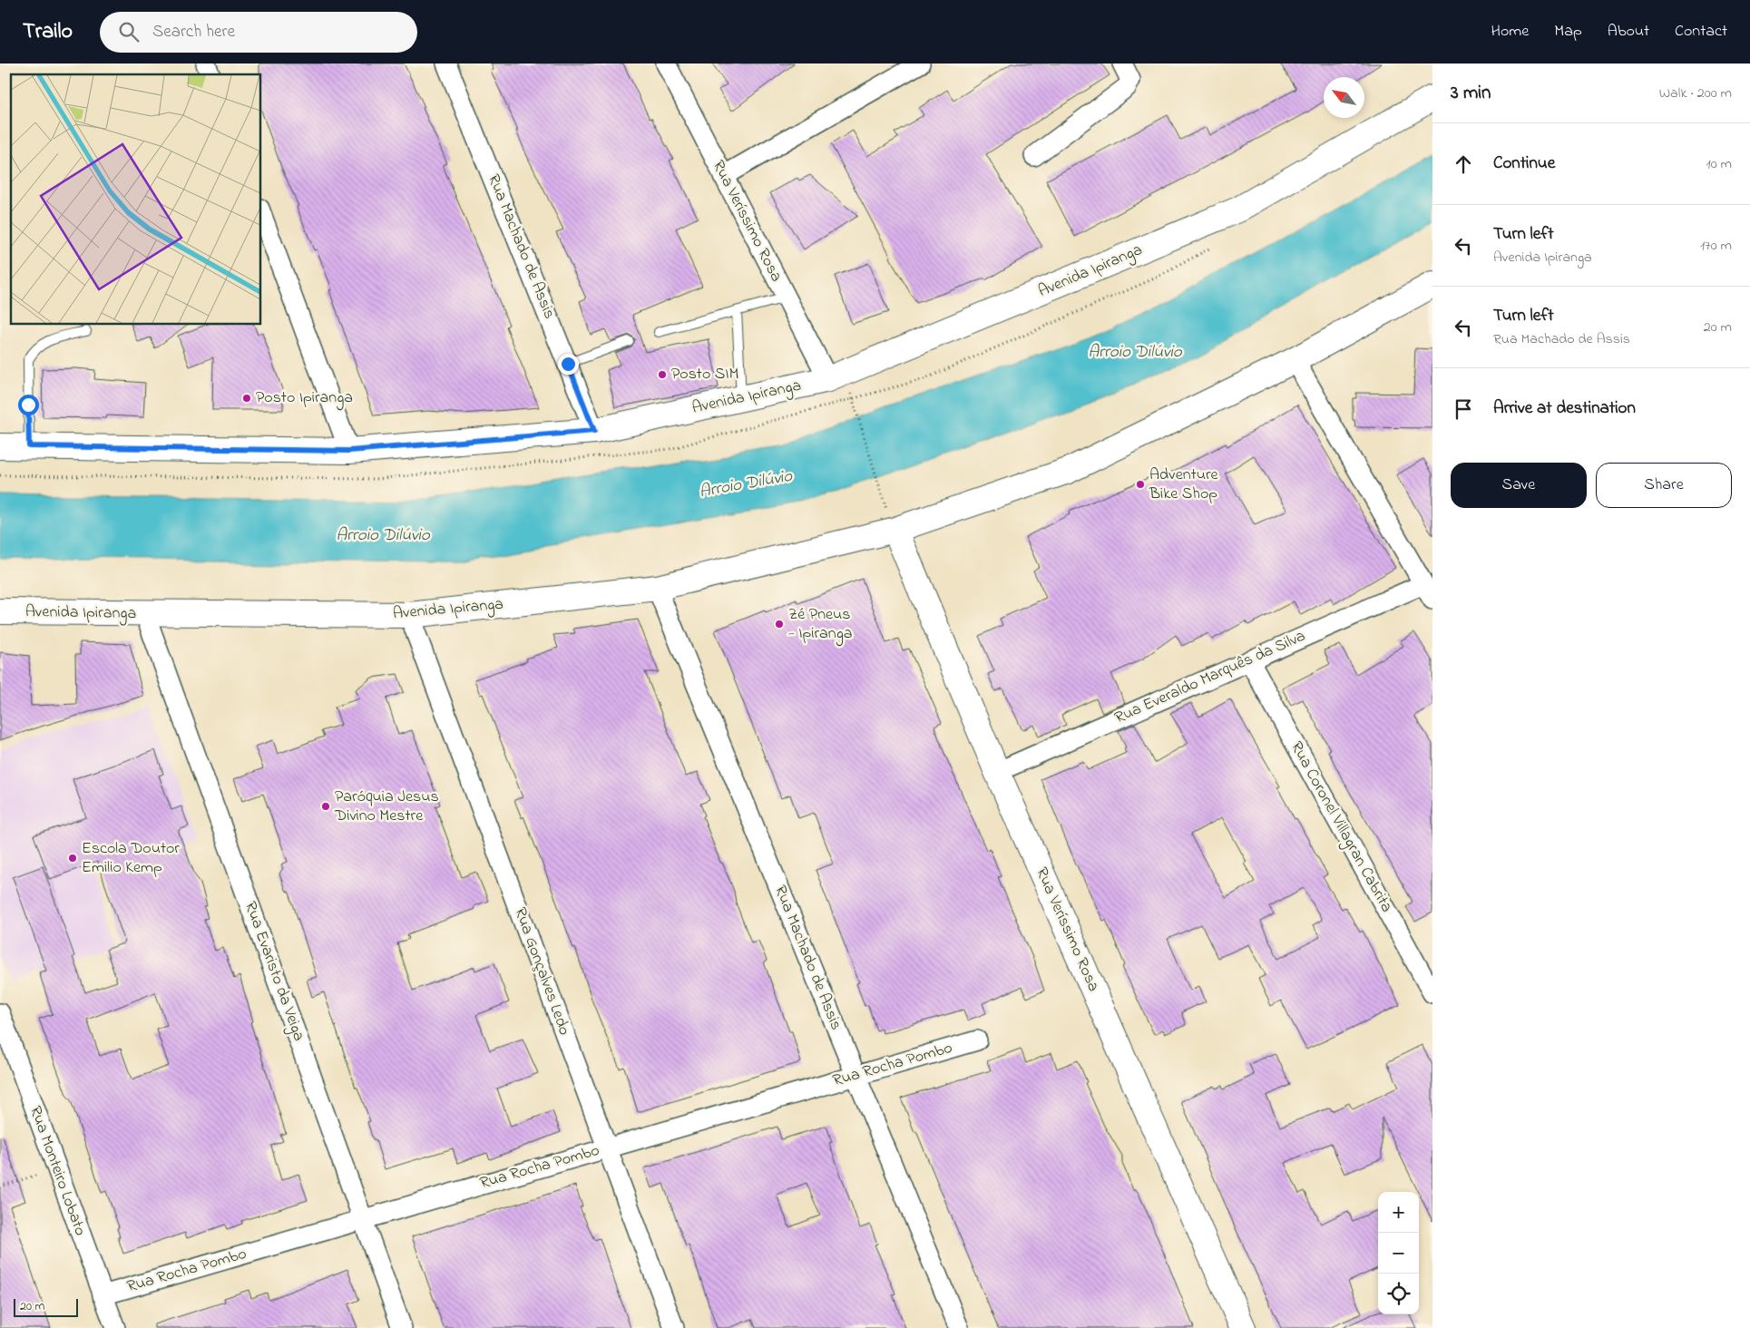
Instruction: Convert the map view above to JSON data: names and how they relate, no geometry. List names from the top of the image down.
{
  "streets": {
    "main road": ["Rua Veríssimo Rosa", "Avenida Ipiranga"],
    "street": [
      "Rua Machado de Assis",
      "Rua Everaldo Marquês da Silva",
      "Rua Coronel Villagran Cabrita",
      "Rua Evaristo da Veiga",
      "Rua Gonçalves Ledo",
      "Rua Rocha Pombo",
      "Rua Monteiro Lobato"
    ]
  },
  "crossings": [
    ["Rua Veríssimo Rosa", "Avenida Ipiranga"],
    ["Rua Veríssimo Rosa", "Rua Everaldo Marquês da Silva"],
    ["Rua Machado de Assis", "Avenida Ipiranga"],
    ["Rua Machado de Assis", "Rua Rocha Pombo"],
    ["Avenida Ipiranga", "Rua Evaristo da Veiga"],
    ["Avenida Ipiranga", "Rua Gonçalves Ledo"],
    ["Rua Everaldo Marquês da Silva", "Rua Coronel Villagran Cabrita"],
    ["Rua Evaristo da Veiga", "Rua Rocha Pombo"],
    ["Rua Gonçalves Ledo", "Rua Rocha Pombo"],
    ["Rua Rocha Pombo", "Rua Monteiro Lobato"]
  ],
  "water": ["Arroio Dilúvio"],
  "places": [
    "Posto SIM",
    "Posto Ipiranga",
    "Adventure Bike Shop",
    "Zé Pneus - Ipiranga",
    "Paróquia Jesus Divino Mestre",
    "Escola Doutor Emilio Kemp"
  ],
  "scale_bar": "20 m",
  "north": "top left",
  "page": {
    "header": "Trailo",
    "search": "Search here",
    "nav": [
      "Home",
      "Map",
      "About",
      "Contact"
    ],
    "heading": ["3 min", "Walk · 200 m"],
    "list": [
      ["Continue", "10 m"],
      ["Turn left", "Avenida Ipiranga", "170 m"],
      ["Turn left", "Rua Machado de Assis", "20 m"],
      "Arrive at destination"
    ],
    "buttons": ["Save", "Share"],
    "map_buttons": ["+", "−"],
    "scale": "20 m"
  }
}
